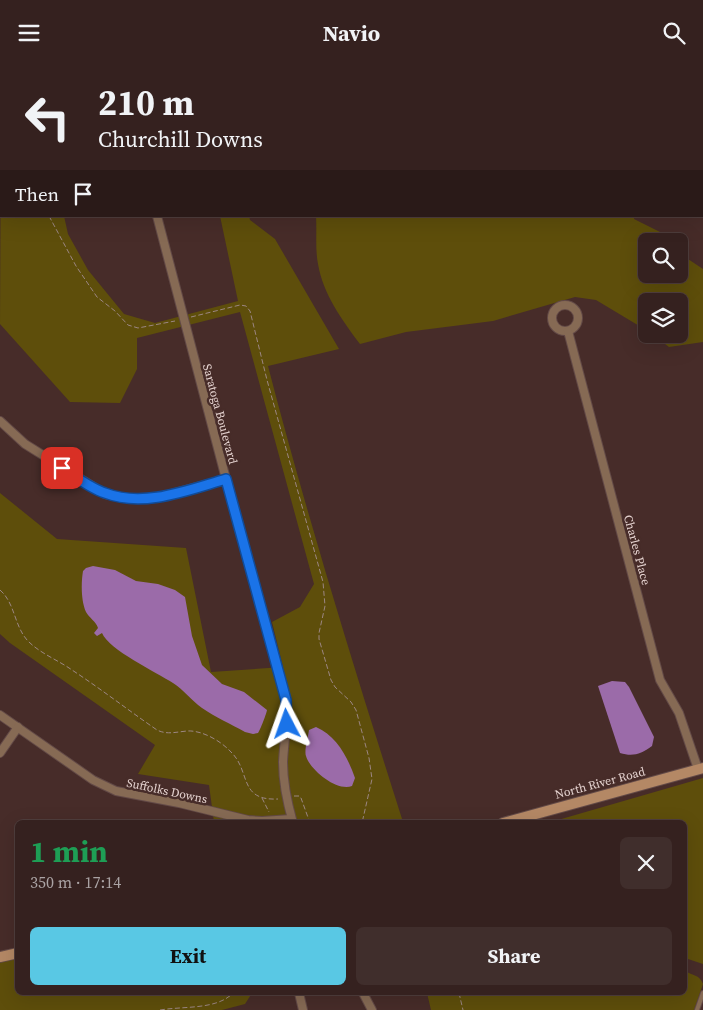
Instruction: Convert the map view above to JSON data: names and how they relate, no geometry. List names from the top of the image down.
{
  "streets": {
    "street": [
      "Saratoga Boulevard",
      "Charles Place",
      "North River Road",
      "Suffolks Downs"
    ]
  },
  "crossings": [
    ["Charles Place", "North River Road"]
  ],
  "page": {
    "header": "Navio",
    "turn": ["210 m", "Churchill Downs"],
    "then": "Then",
    "heading": ["1 min", "350 m · 17:14"],
    "buttons": ["Exit", "Share"]
  }
}
